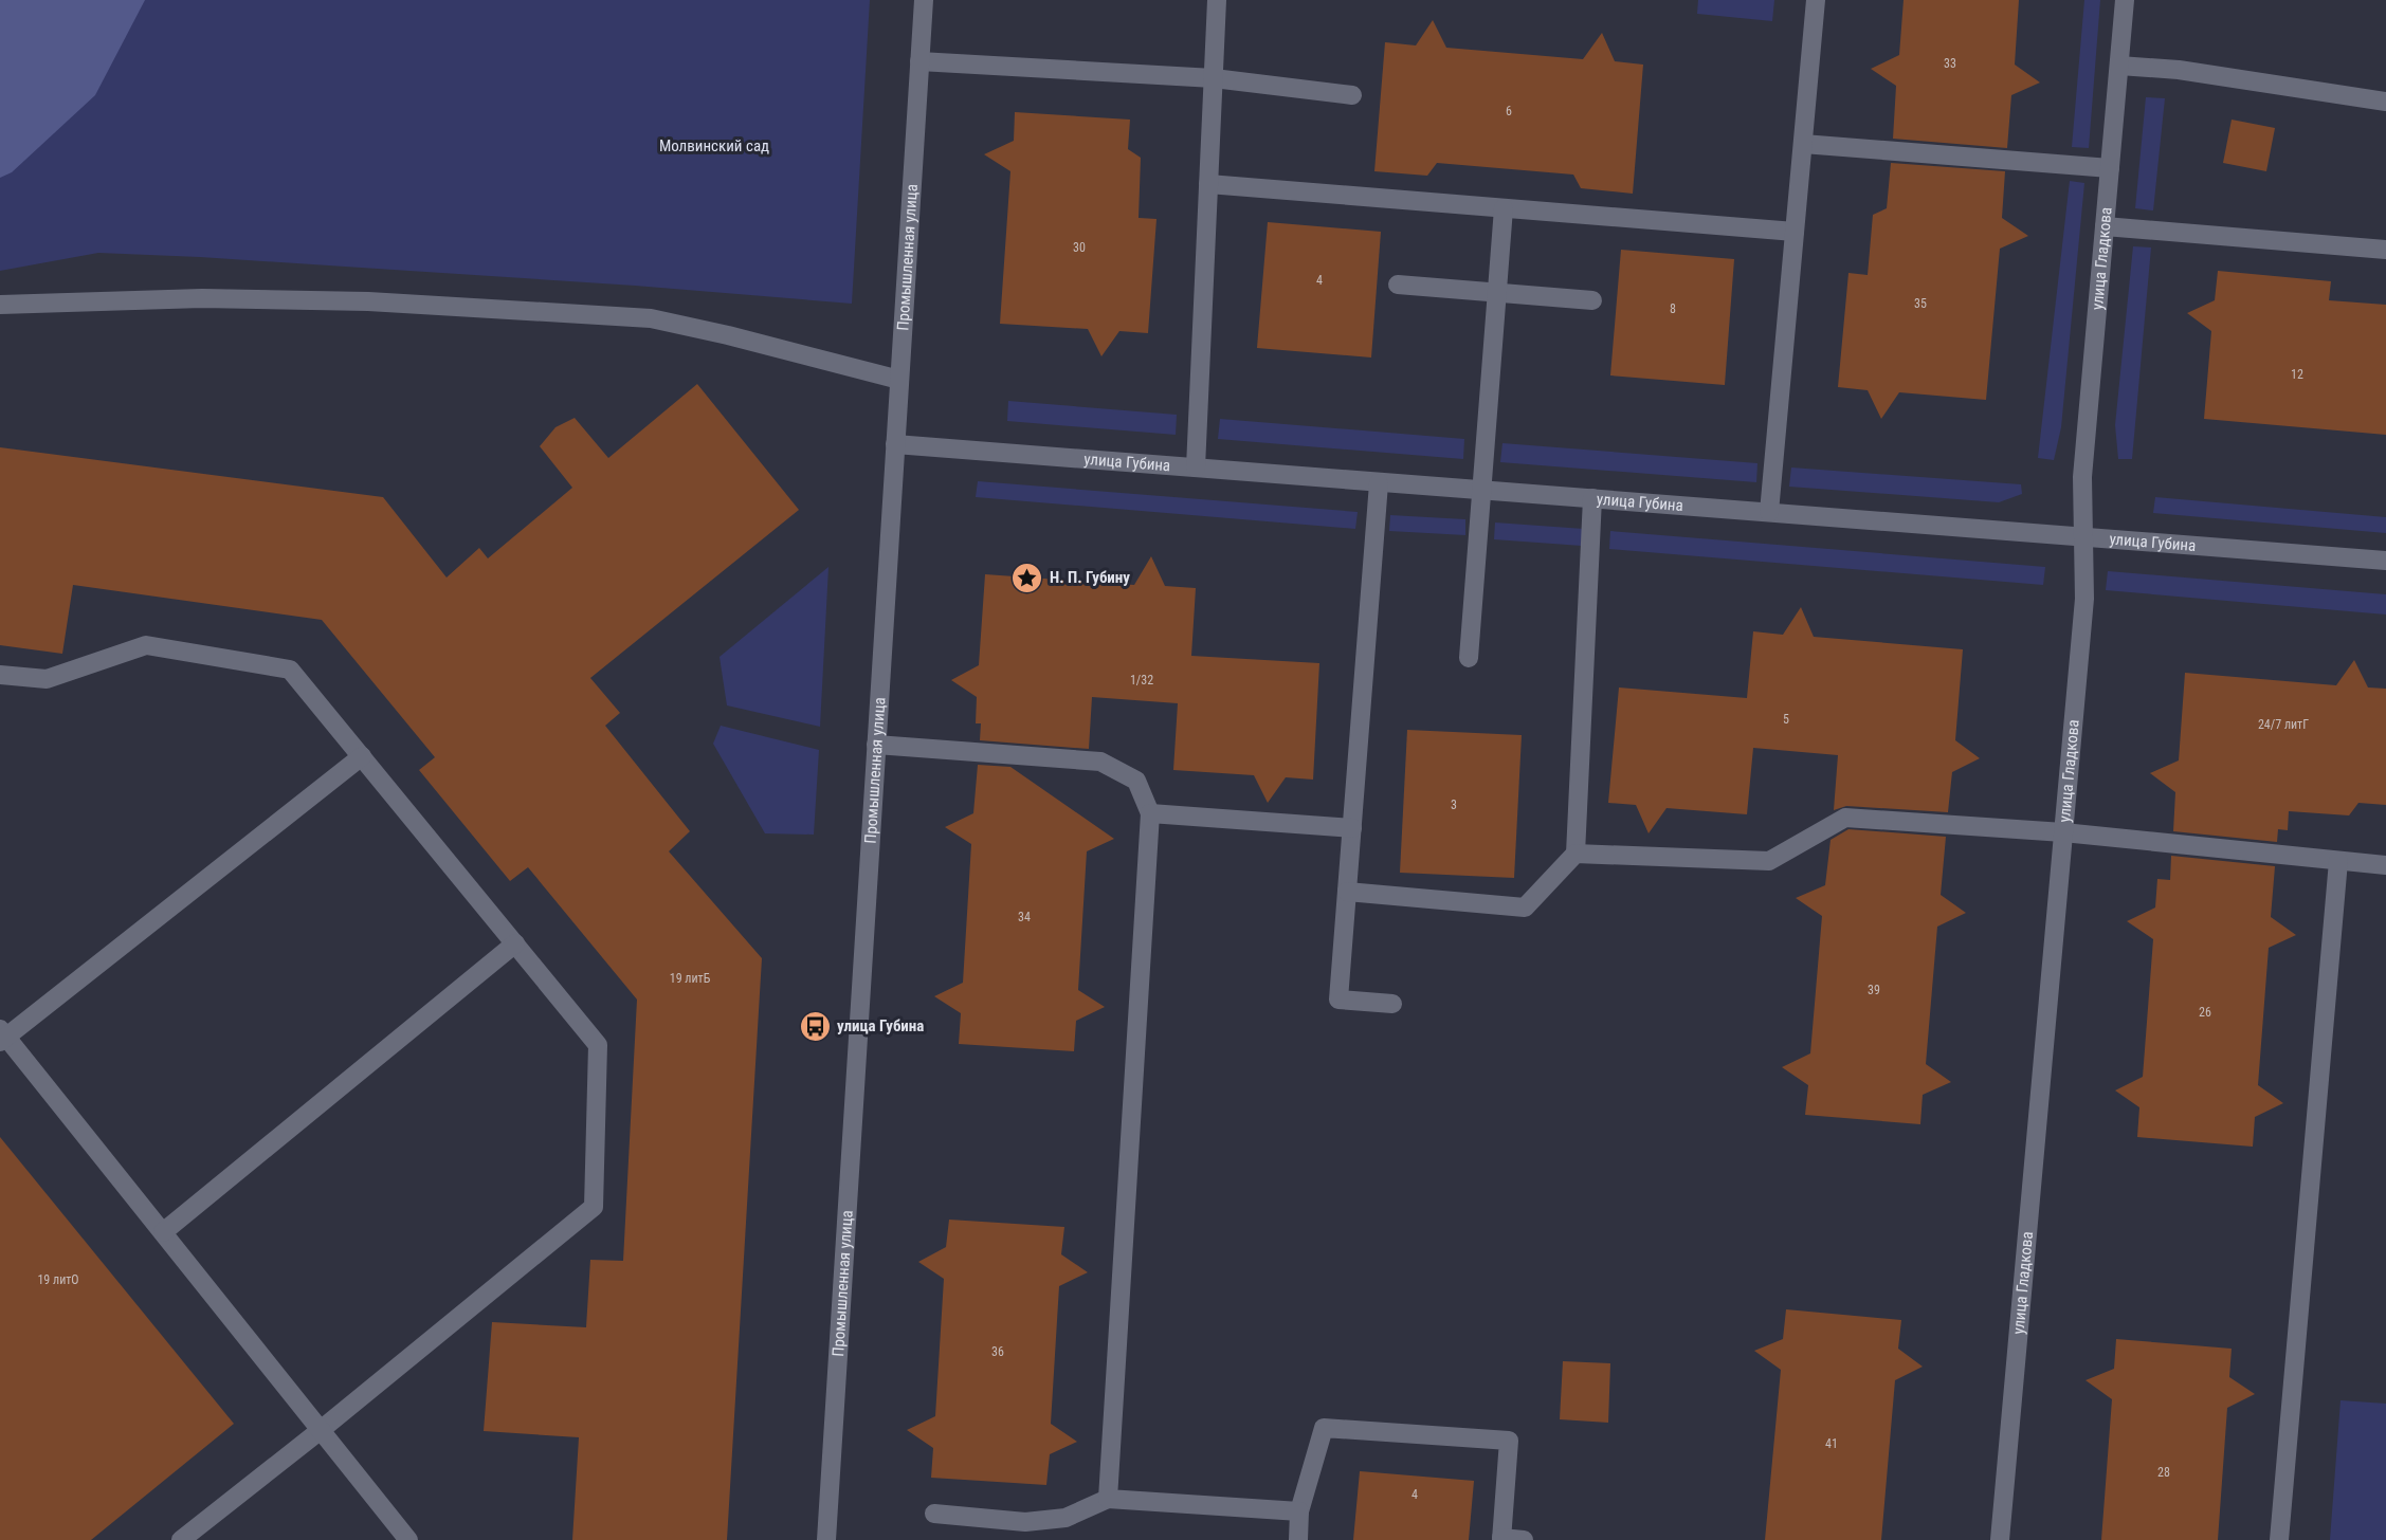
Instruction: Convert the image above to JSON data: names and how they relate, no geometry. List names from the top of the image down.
{
  "streets": {
    "street": ["Промышленная улица", "улица Гладкова", "улица Губина"]
  },
  "crossings": [
    ["Промышленная улица", "улица Губина"],
    ["улица Гладкова", "улица Губина"]
  ],
  "parks": ["Молвинский сад"],
  "places": {
    "place": ["Н. П. Губину"],
    "bus stop": ["улица Губина"]
  },
  "house_numbers": [
    "33",
    "6",
    "30",
    "4",
    "35",
    "8",
    "12",
    "1/32",
    "5",
    "24/7 литГ",
    "3",
    "34",
    "19 литБ",
    "39",
    "26",
    "19 литО",
    "36",
    "41",
    "28",
    "4"
  ]
}
